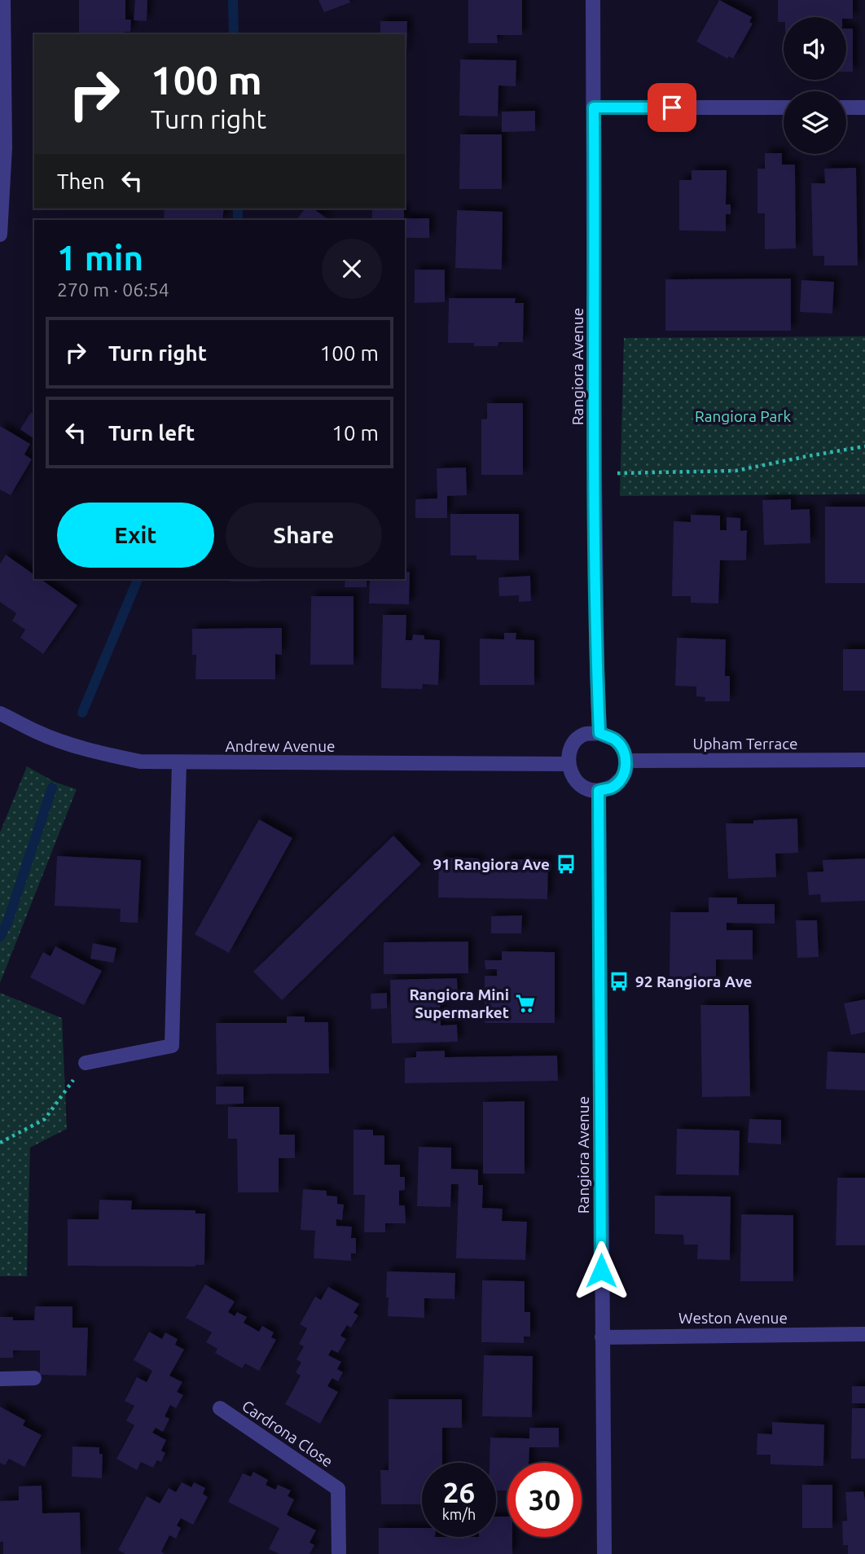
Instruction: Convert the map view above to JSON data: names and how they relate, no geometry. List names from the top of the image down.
{
  "streets": {
    "street": [
      "Rangiora Avenue",
      "Upham Terrace",
      "Andrew Avenue",
      "Weston Avenue",
      "Cardrona Close"
    ]
  },
  "crossings": [
    ["Rangiora Avenue", "Upham Terrace"],
    ["Rangiora Avenue", "Andrew Avenue"],
    ["Rangiora Avenue", "Weston Avenue"],
    ["Upham Terrace", "Andrew Avenue"]
  ],
  "parks": ["Rangiora Park"],
  "places": {
    "bus stop": ["91 Rangiora Ave", "92 Rangiora Ave"],
    "supermarket": ["Rangiora Mini Supermarket"]
  },
  "page": {
    "turn": ["100 m", "Turn right"],
    "then": "Then",
    "heading": ["1 min", "270 m · 06:54"],
    "list": [
      {
        "name": "Turn right",
        "value": "100 m"
      },
      {
        "name": "Turn left",
        "value": "10 m"
      }
    ],
    "buttons": ["Exit", "Share"],
    "speed": "26 km/h",
    "limit": "30"
  }
}
